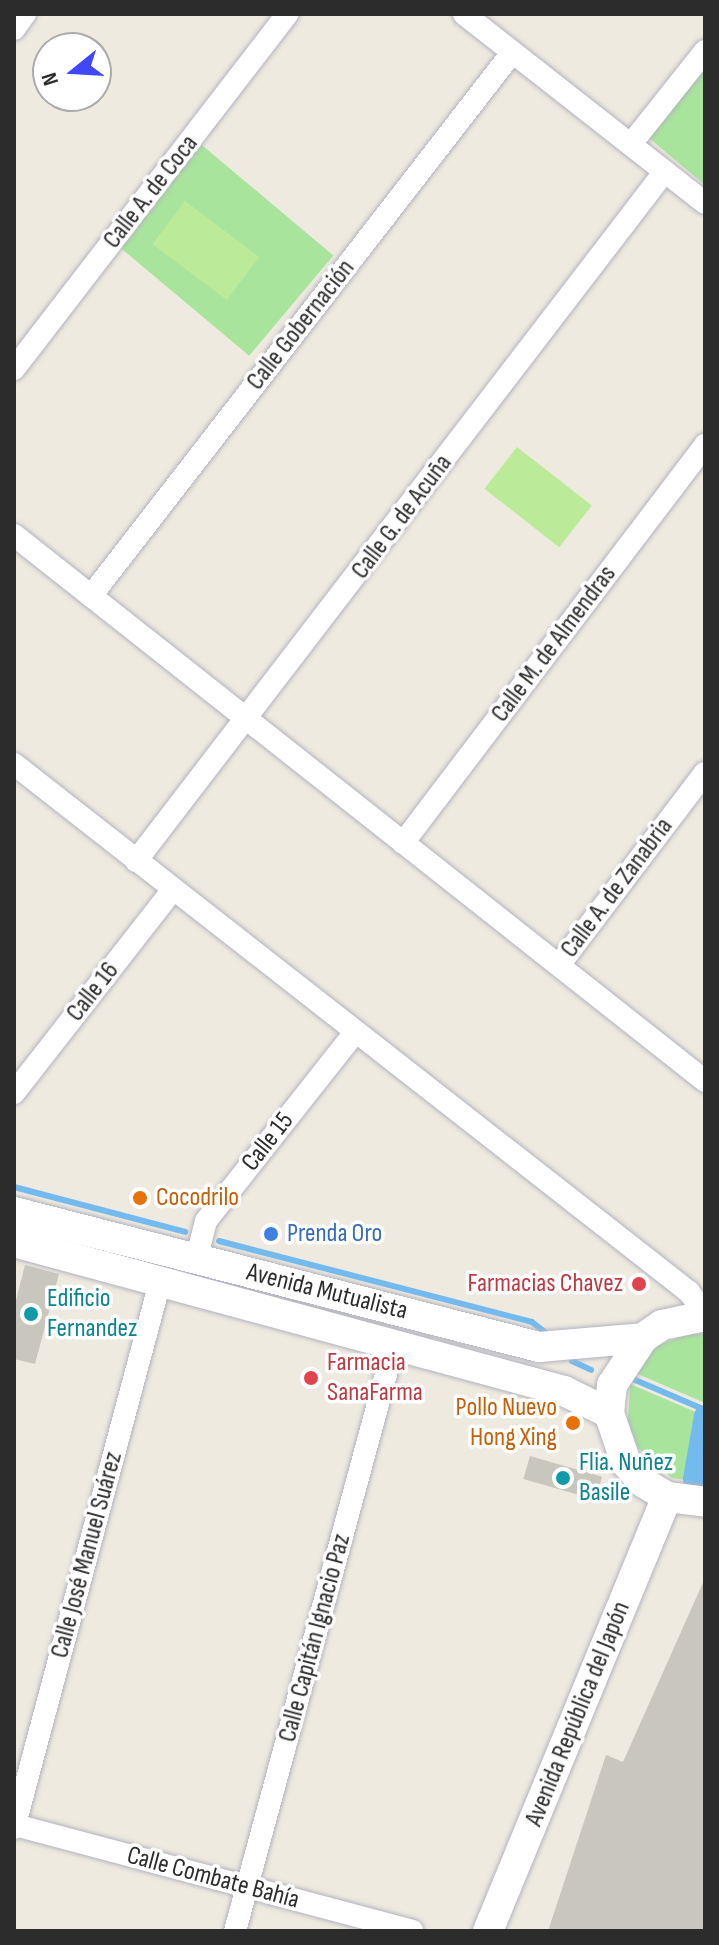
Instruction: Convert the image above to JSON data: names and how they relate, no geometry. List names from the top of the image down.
{
  "streets": {
    "main road": ["Avenida Mutualista", "Avenida República del Japón"],
    "street": [
      "Calle A. de Coca",
      "Calle Gobernación",
      "Calle G. de Acuña",
      "Calle M. de Almendras",
      "Calle A. de Zanabria",
      "Calle 16",
      "Calle 15",
      "Calle José Manuel Suárez",
      "Calle Capitán Ignacio Paz",
      "Calle Combate Bahía"
    ]
  },
  "crossings": [
    ["Calle 15", "Avenida Mutualista"],
    ["Avenida Mutualista", "Calle José Manuel Suárez"],
    ["Avenida Mutualista", "Calle Capitán Ignacio Paz"],
    ["Calle José Manuel Suárez", "Calle Combate Bahía"],
    ["Calle Capitán Ignacio Paz", "Calle Combate Bahía"]
  ],
  "places": [
    "Cocodrilo",
    "Prenda Oro",
    "Farmacias Chavez",
    "Edificio Fernandez",
    "Farmacia SanaFarma",
    "Pollo Nuevo Hong Xing",
    "Flia. Nuñez Basile"
  ],
  "north": "left"
}
